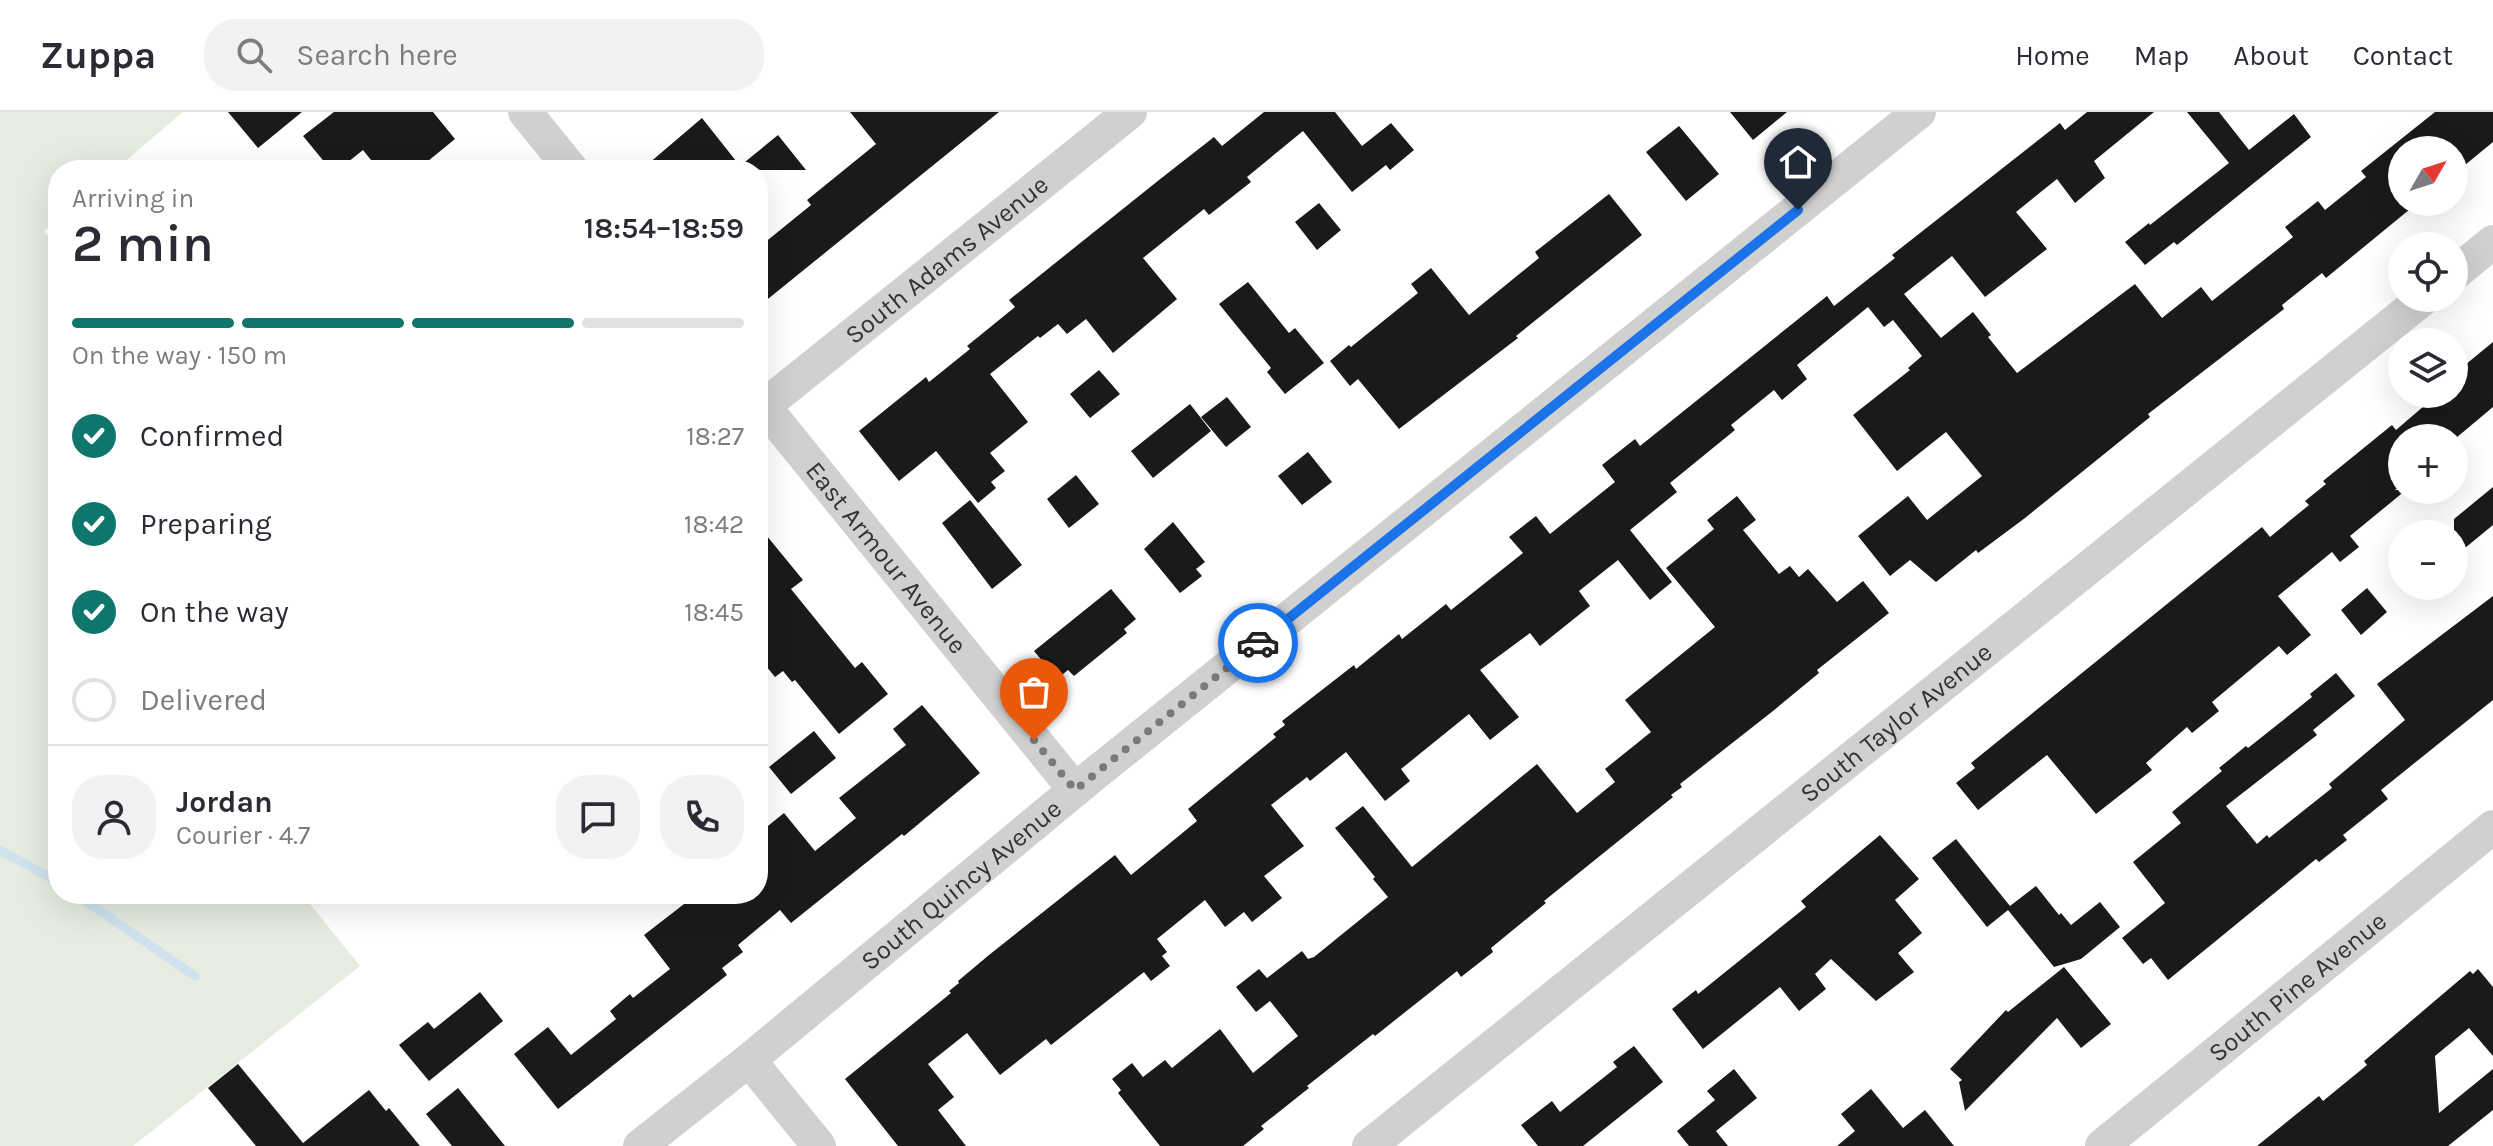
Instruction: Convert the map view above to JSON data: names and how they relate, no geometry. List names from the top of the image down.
{
  "streets": {
    "street": [
      "South Adams Avenue",
      "East Armour Avenue",
      "South Taylor Avenue",
      "South Quincy Avenue",
      "South Pine Avenue"
    ]
  },
  "crossings": [
    ["East Armour Avenue", "South Quincy Avenue"]
  ],
  "north": "top right",
  "page": {
    "header": "Zuppa",
    "search": "Search here",
    "nav": [
      "Home",
      "Map",
      "About",
      "Contact"
    ],
    "map_buttons": ["+", "−"],
    "heading": ["2 min", "Arriving in", "18:54–18:59"],
    "panel": ["Jordan", "Courier · 4.7"],
    "bar": "On the way · 150 m",
    "list": [
      ["Confirmed", "18:27"],
      ["Preparing", "18:42"],
      ["On the way", "18:45"],
      "Delivered"
    ]
  }
}
